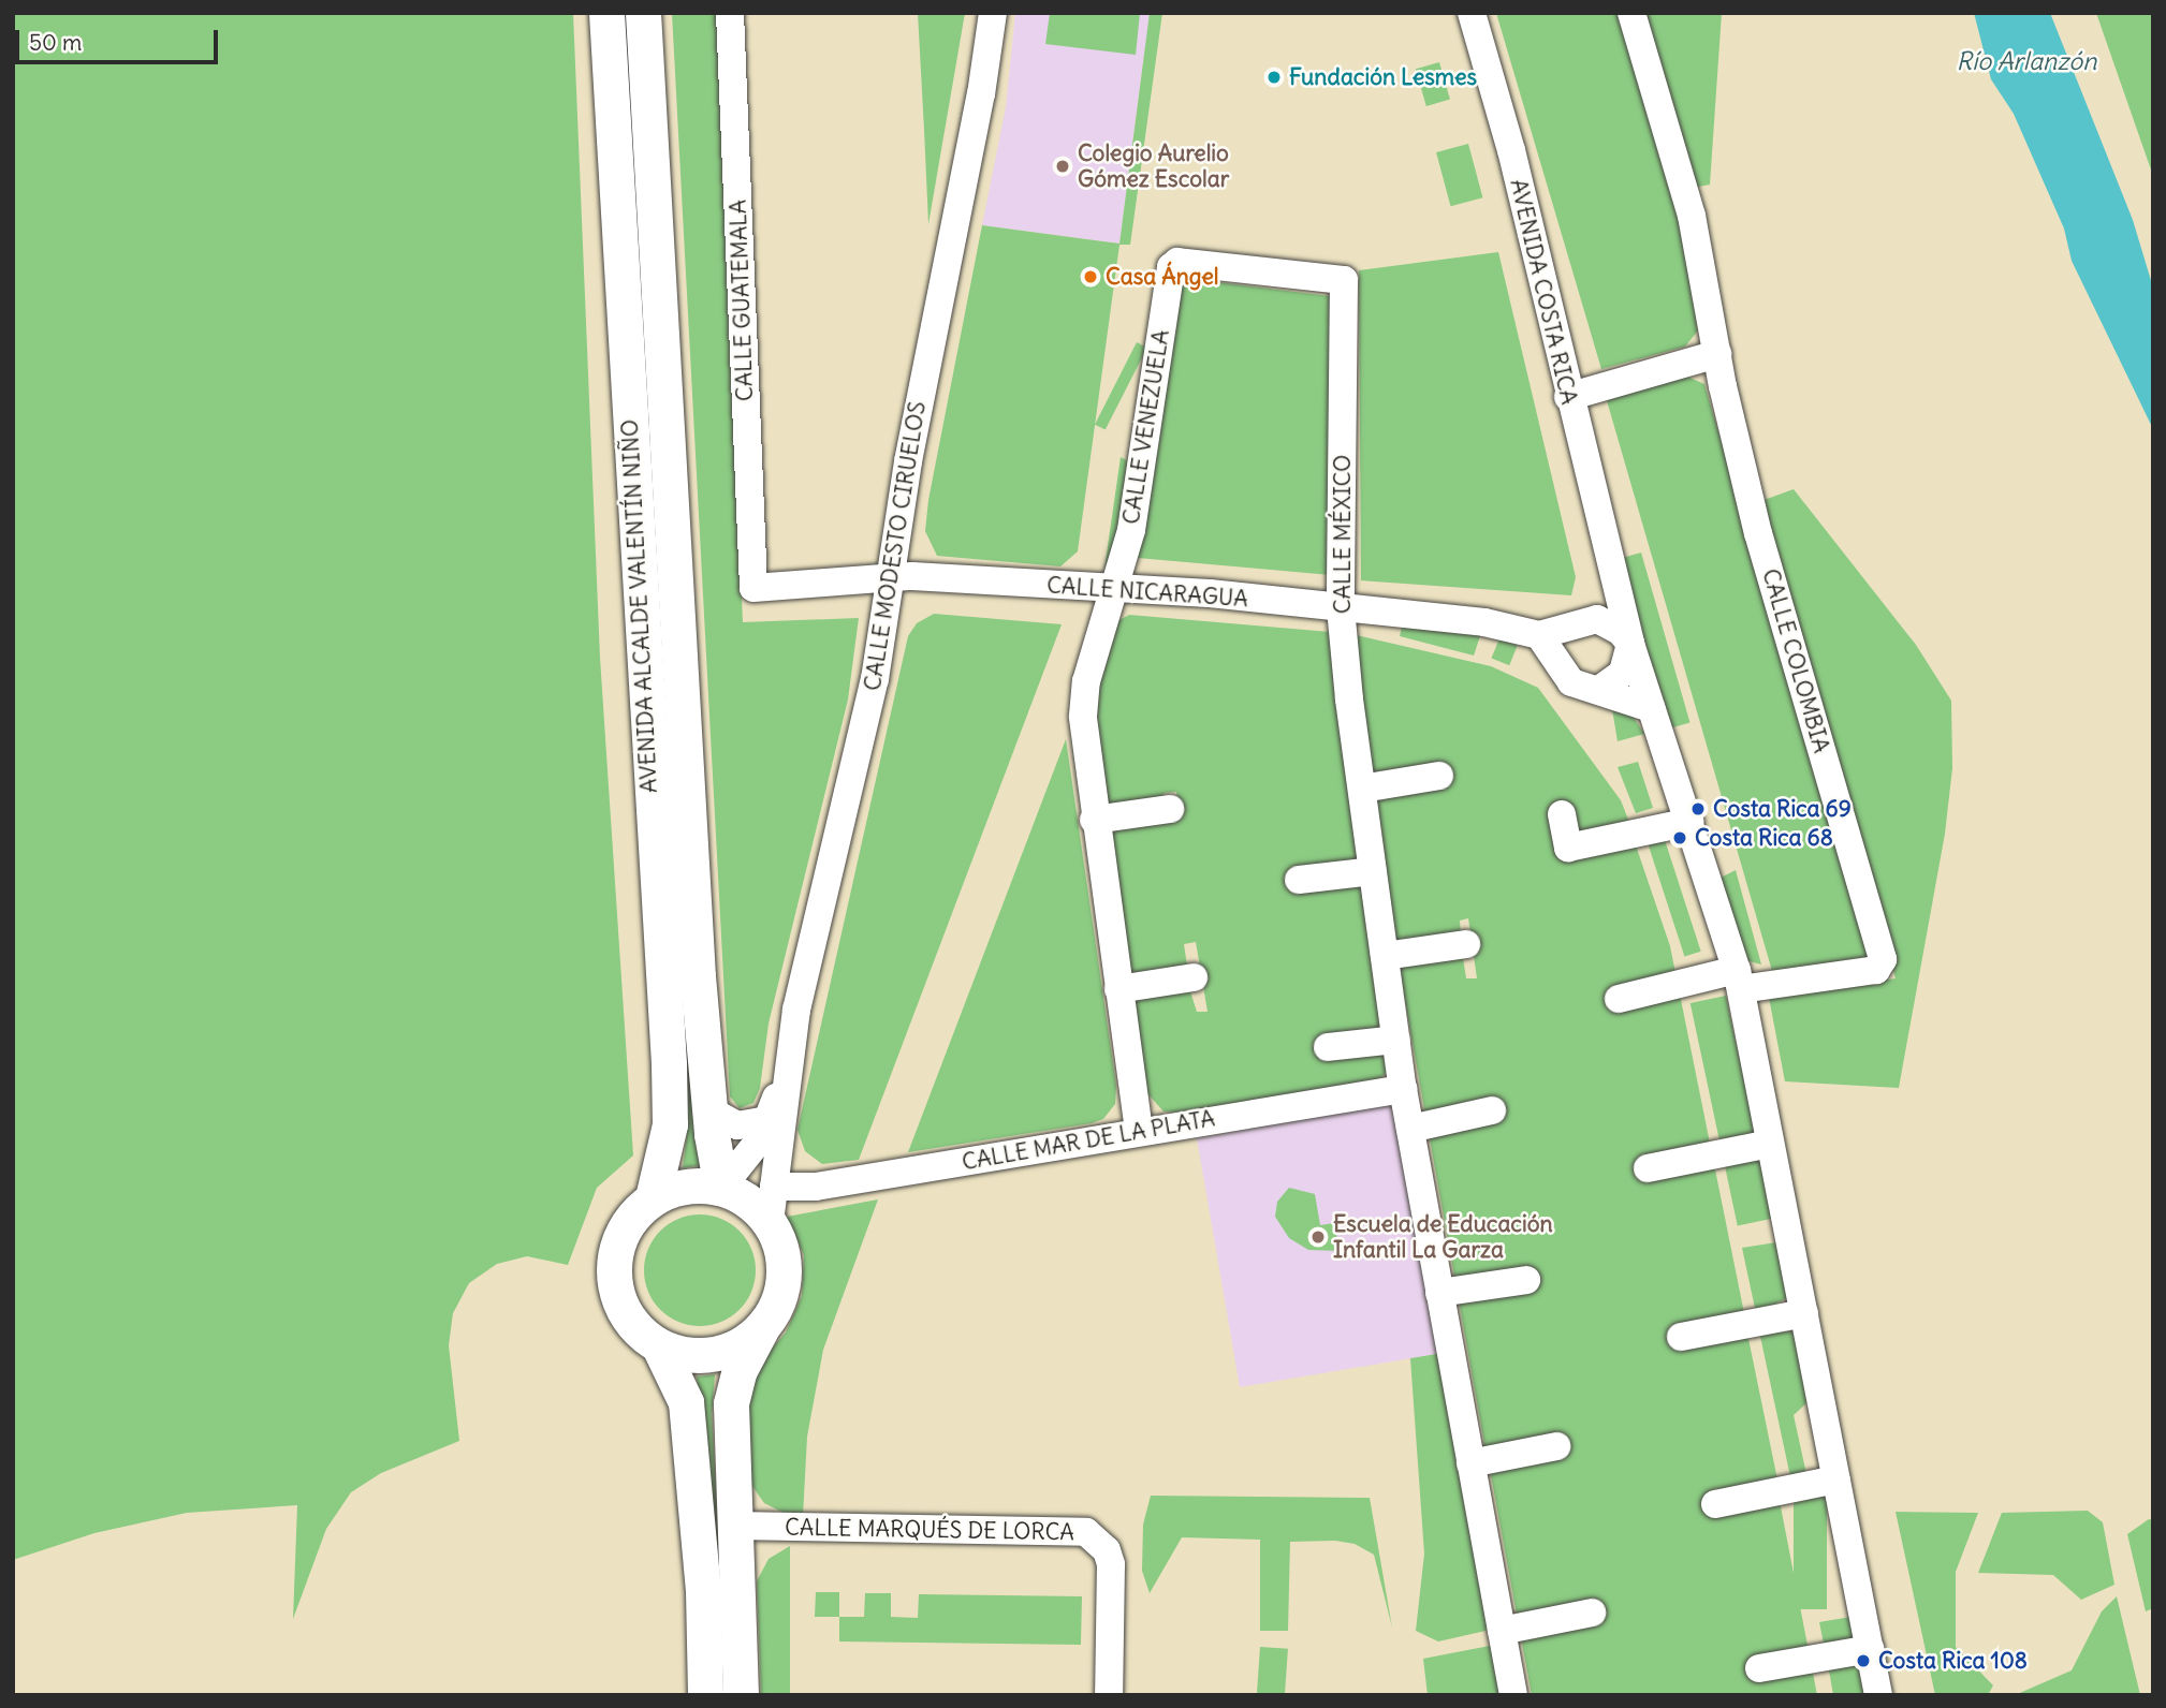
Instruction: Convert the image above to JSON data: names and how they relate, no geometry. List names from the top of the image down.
{
  "streets": {
    "street": [
      "AVENIDA COSTA RICA",
      "CALLE GUATEMALA",
      "CALLE VENEZUELA",
      "CALLE MÉXICO",
      "CALLE MODESTO CIRUELOS",
      "CALLE NICARAGUA",
      "AVENIDA ALCALDE VALENTÍN NIÑO",
      "CALLE COLOMBIA",
      "CALLE MAR DE LA PLATA",
      "CALLE MARQUÉS DE LORCA"
    ]
  },
  "crossings": [
    ["AVENIDA COSTA RICA", "CALLE NICARAGUA"],
    ["AVENIDA COSTA RICA", "CALLE COLOMBIA"],
    ["CALLE GUATEMALA", "CALLE NICARAGUA"],
    ["CALLE VENEZUELA", "CALLE MÉXICO"],
    ["CALLE VENEZUELA", "CALLE NICARAGUA"],
    ["CALLE VENEZUELA", "CALLE MAR DE LA PLATA"],
    ["CALLE MÉXICO", "CALLE NICARAGUA"],
    ["CALLE MÉXICO", "CALLE MAR DE LA PLATA"],
    ["CALLE MODESTO CIRUELOS", "CALLE NICARAGUA"],
    ["CALLE MODESTO CIRUELOS", "AVENIDA ALCALDE VALENTÍN NIÑO"],
    ["CALLE MODESTO CIRUELOS", "CALLE MAR DE LA PLATA"]
  ],
  "water": ["Río Arlanzón"],
  "places": [
    "Fundación Lesmes",
    "Colegio Aurelio Gómez Escolar",
    "Casa Ángel",
    "Costa Rica 69",
    "Costa Rica 68",
    "Escuela de Educación Infantil La Garza",
    "Costa Rica 108"
  ],
  "scale_bar": "50 m"
}
